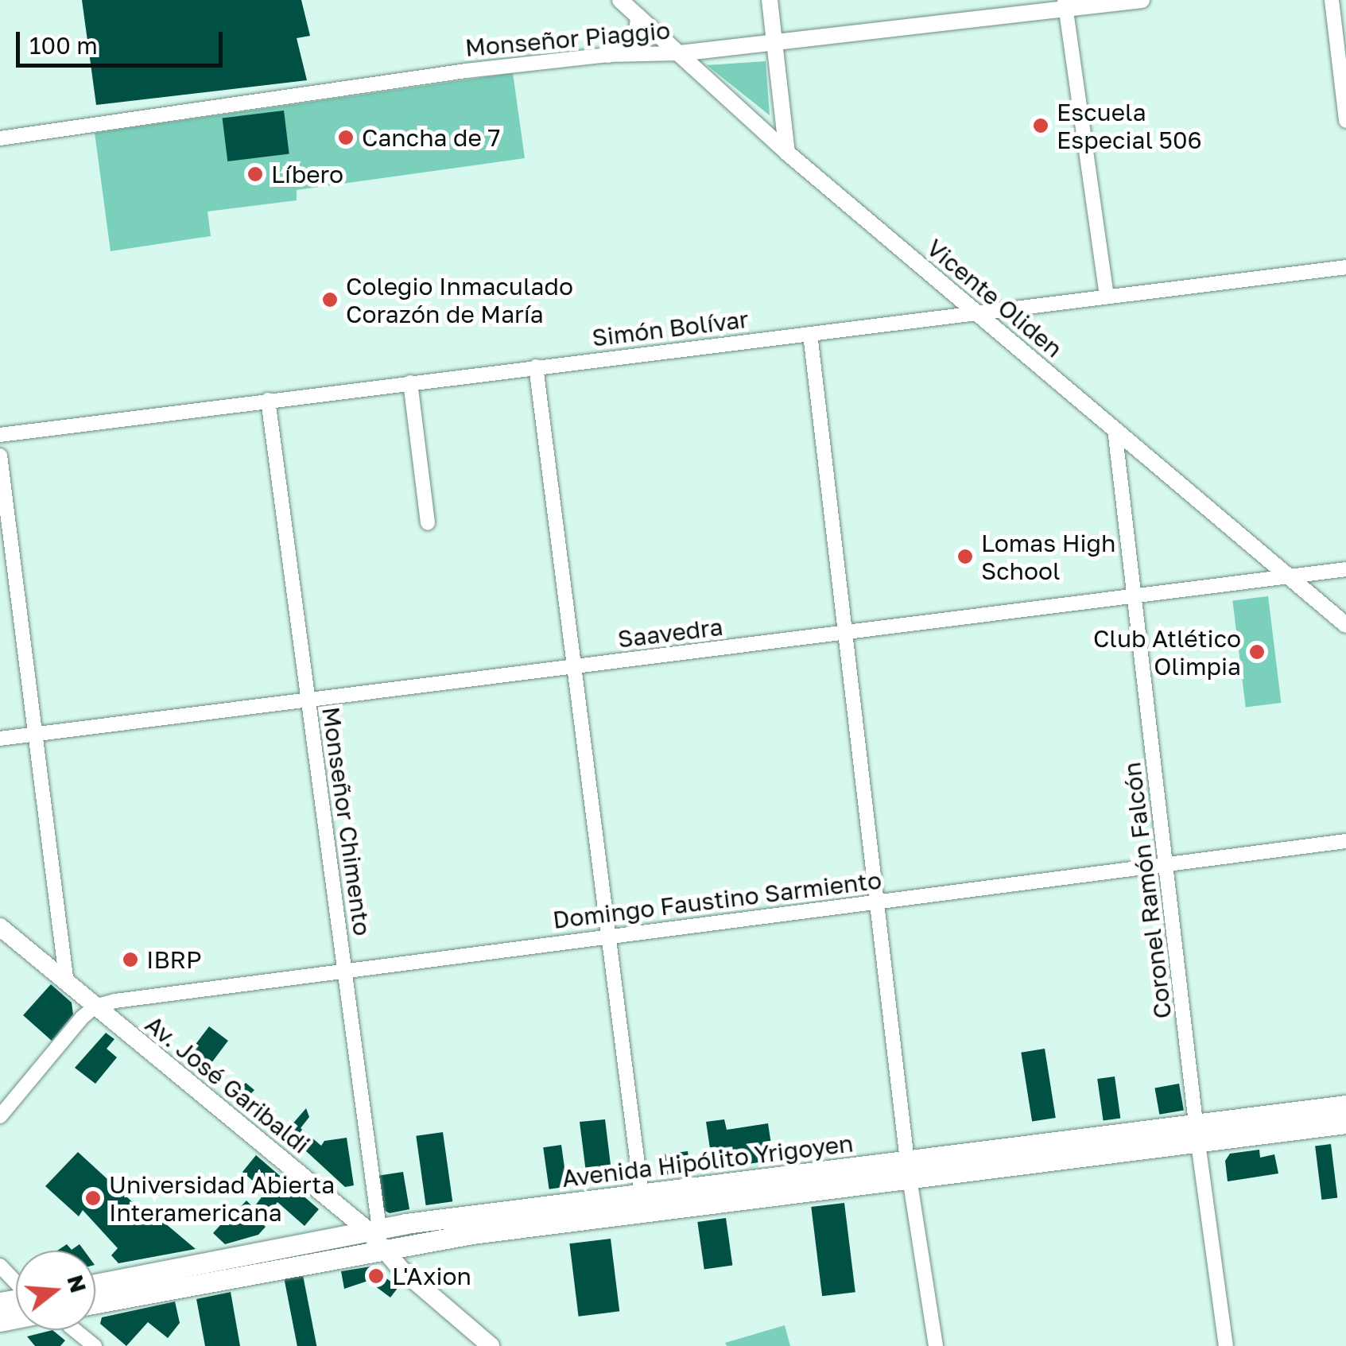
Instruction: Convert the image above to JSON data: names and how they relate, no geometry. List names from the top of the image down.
{
  "streets": {
    "main road": ["Av. José Garibaldi", "Avenida Hipólito Yrigoyen"],
    "street": [
      "Monseñor Piaggio",
      "Vicente Oliden",
      "Simón Bolívar",
      "Saavedra",
      "Monseñor Chimento",
      "Coronel Ramón Falcón",
      "Domingo Faustino Sarmiento"
    ]
  },
  "crossings": [
    ["Monseñor Piaggio", "Vicente Oliden"],
    ["Vicente Oliden", "Simón Bolívar"],
    ["Vicente Oliden", "Saavedra"],
    ["Vicente Oliden", "Coronel Ramón Falcón"],
    ["Simón Bolívar", "Monseñor Chimento"],
    ["Saavedra", "Monseñor Chimento"],
    ["Saavedra", "Coronel Ramón Falcón"],
    ["Monseñor Chimento", "Domingo Faustino Sarmiento"],
    ["Monseñor Chimento", "Av. José Garibaldi"],
    ["Monseñor Chimento", "Avenida Hipólito Yrigoyen"],
    ["Coronel Ramón Falcón", "Domingo Faustino Sarmiento"],
    ["Coronel Ramón Falcón", "Avenida Hipólito Yrigoyen"],
    ["Domingo Faustino Sarmiento", "Av. José Garibaldi"],
    ["Av. José Garibaldi", "Avenida Hipólito Yrigoyen"]
  ],
  "places": [
    "Escuela Especial 506",
    "Cancha de 7",
    "Líbero",
    "Colegio Inmaculado Corazón de María",
    "Lomas High School",
    "Club Atlético Olimpia",
    "IBRP",
    "Universidad Abierta Interamericana",
    "L'Axion"
  ],
  "scale_bar": "100 m",
  "north": "right"
}
